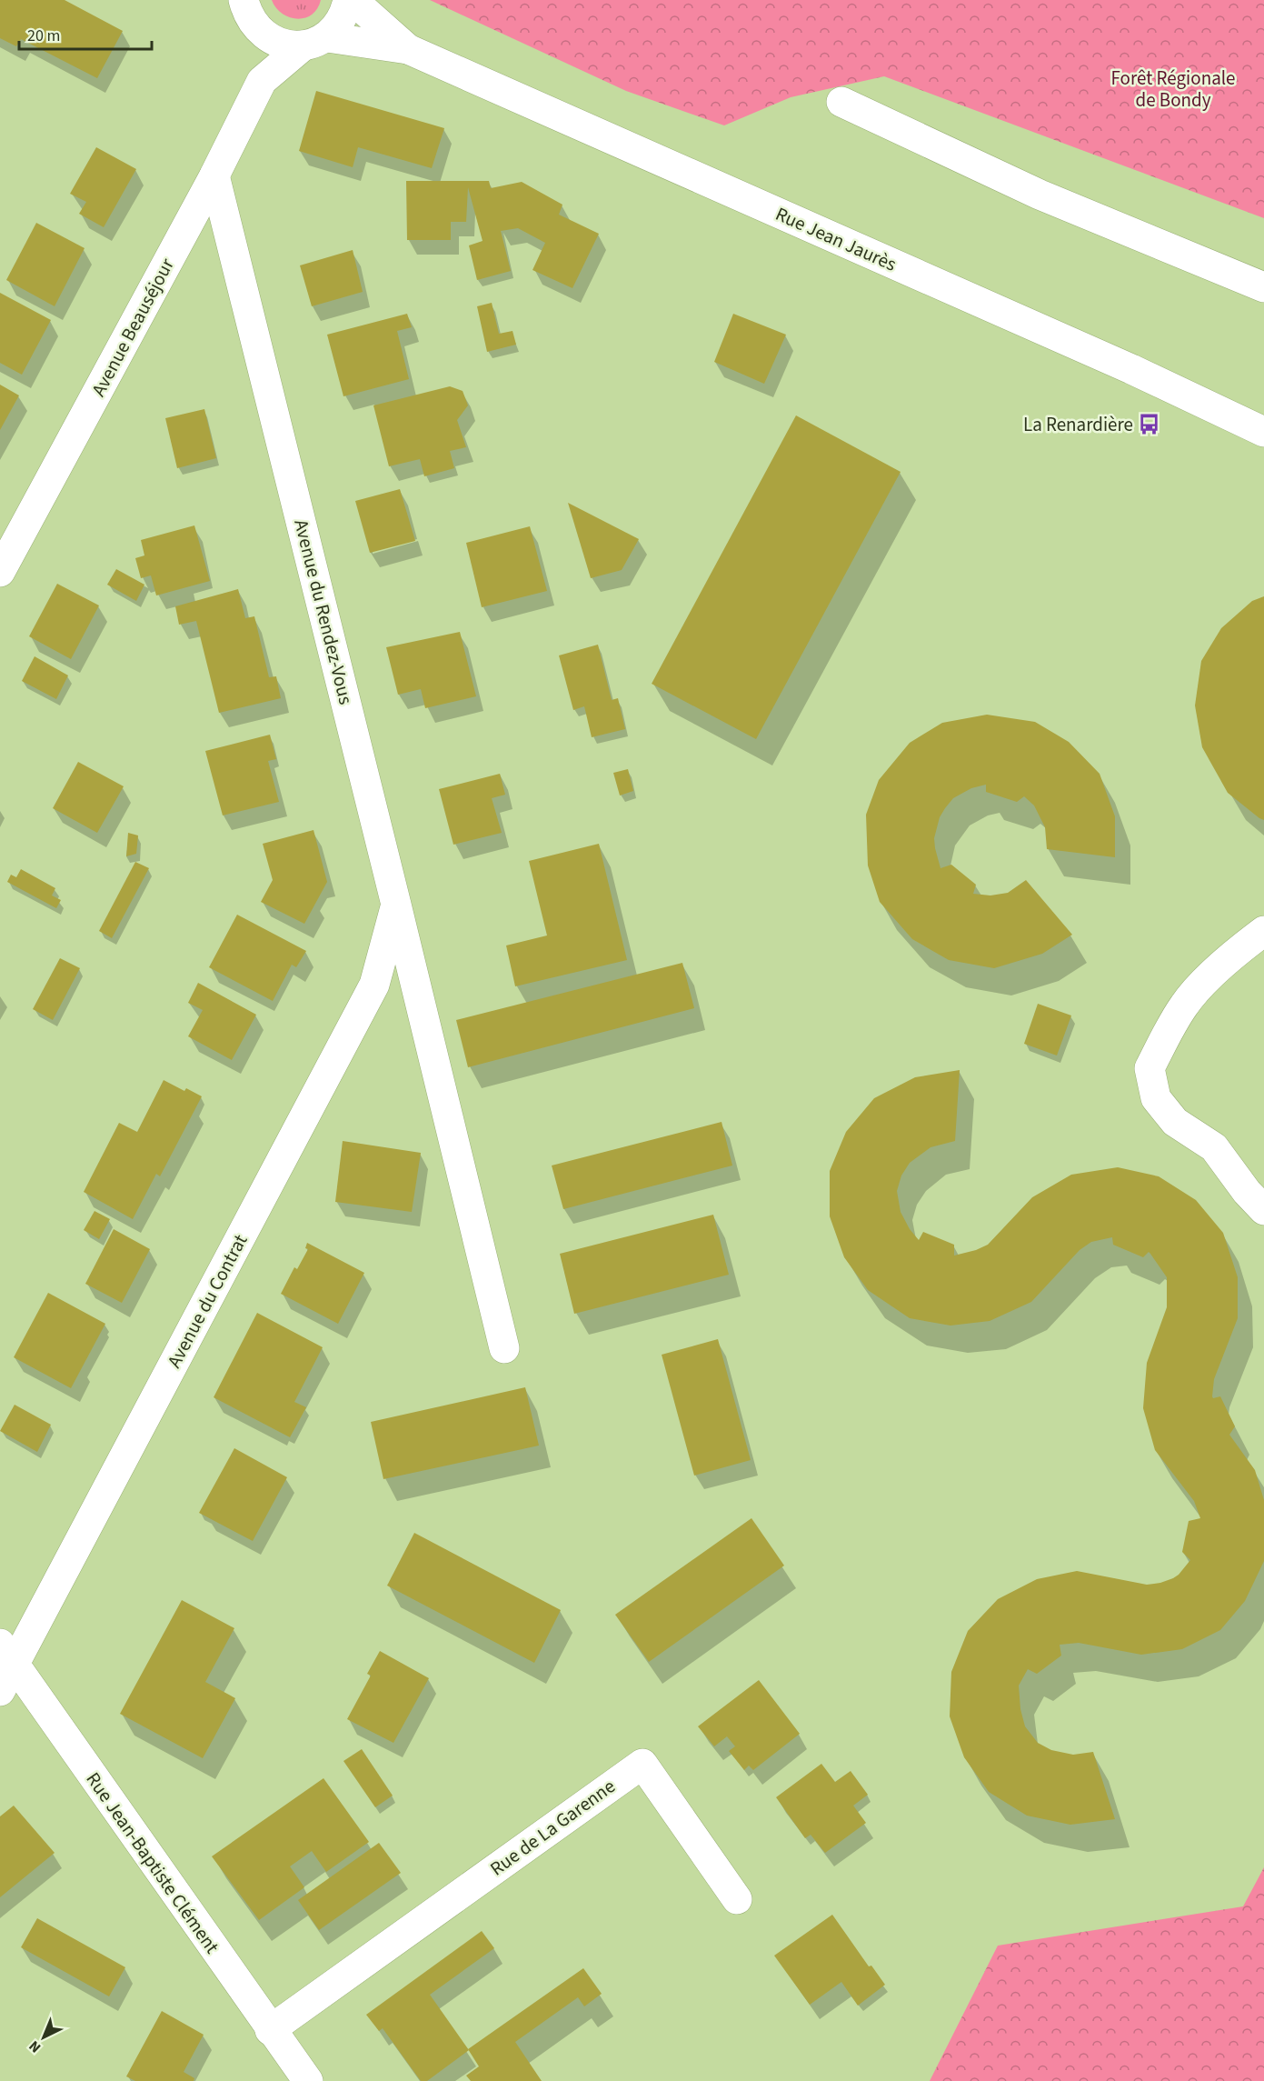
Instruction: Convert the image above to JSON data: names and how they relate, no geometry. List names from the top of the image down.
{
  "streets": {
    "street": [
      "Rue Jean Jaurès",
      "Avenue Beauséjour",
      "Avenue du Rendez-Vous",
      "Avenue du Contrat",
      "Rue de La Garenne",
      "Rue Jean-Baptiste Clément"
    ]
  },
  "crossings": [
    ["Rue Jean Jaurès", "Avenue Beauséjour"],
    ["Avenue Beauséjour", "Avenue du Rendez-Vous"],
    ["Avenue du Rendez-Vous", "Avenue du Contrat"],
    ["Avenue du Contrat", "Rue Jean-Baptiste Clément"],
    ["Rue de La Garenne", "Rue Jean-Baptiste Clément"]
  ],
  "parks": ["Forêt Régionale de Bondy"],
  "places": {
    "bus stop": ["La Renardière"]
  },
  "scale_bar": "20 m",
  "north": "bottom left"
}
